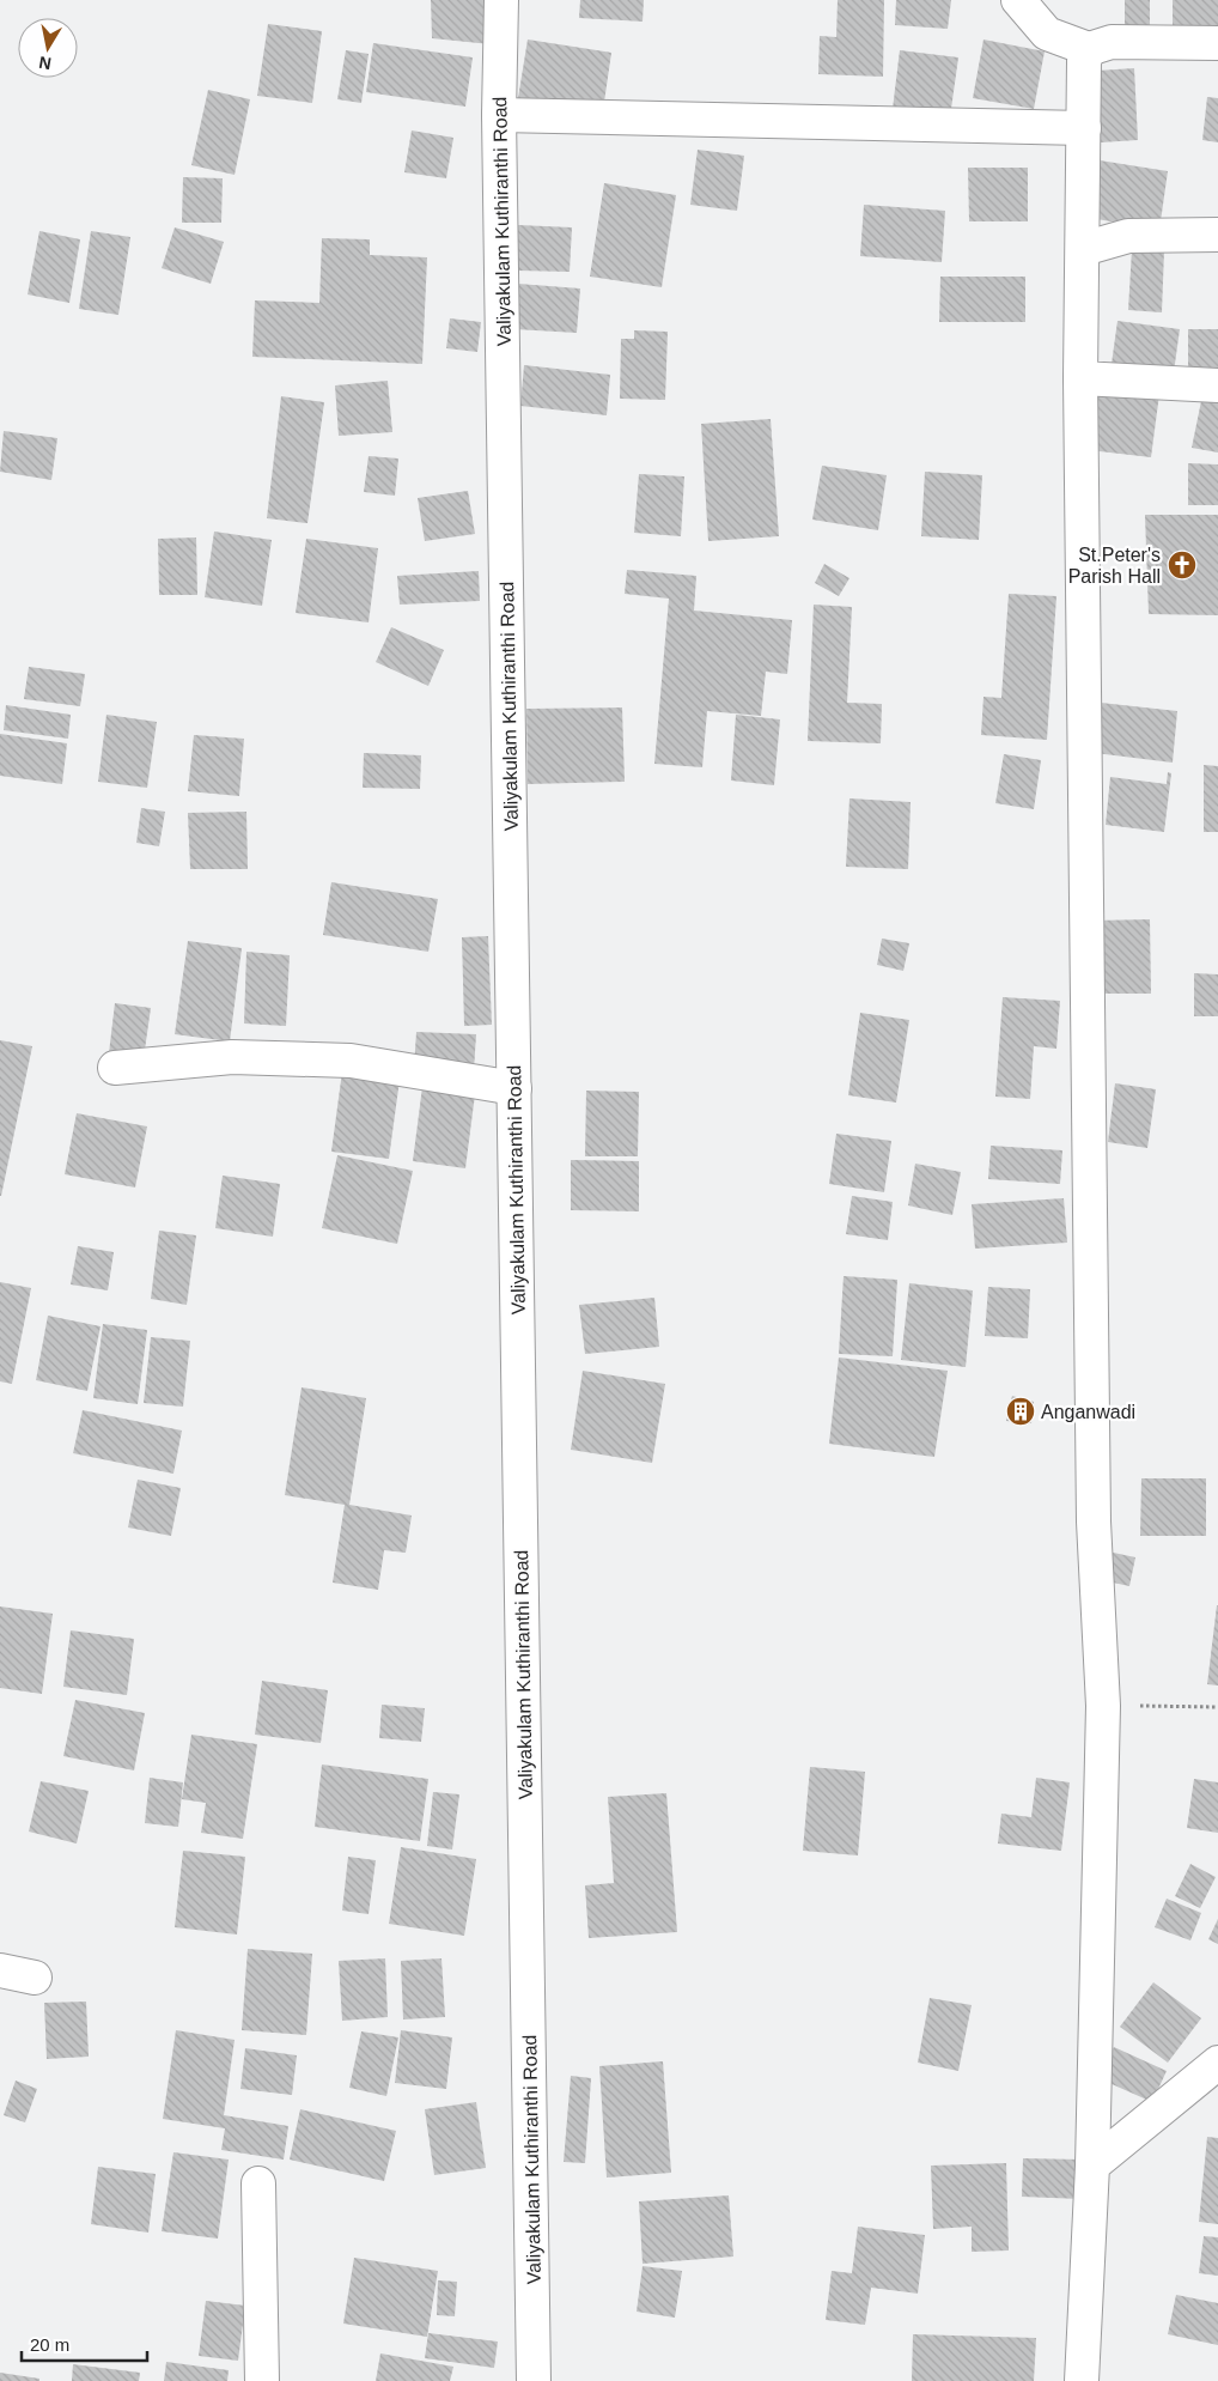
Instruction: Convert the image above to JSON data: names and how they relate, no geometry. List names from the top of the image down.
{
  "streets": {
    "street": ["Valiyakulam Kuthiranthi Road"]
  },
  "places": {
    "church": ["St.Peter's Parish Hall"],
    "building": ["Anganwadi"]
  },
  "scale_bar": "20 m",
  "north": "bottom"
}
